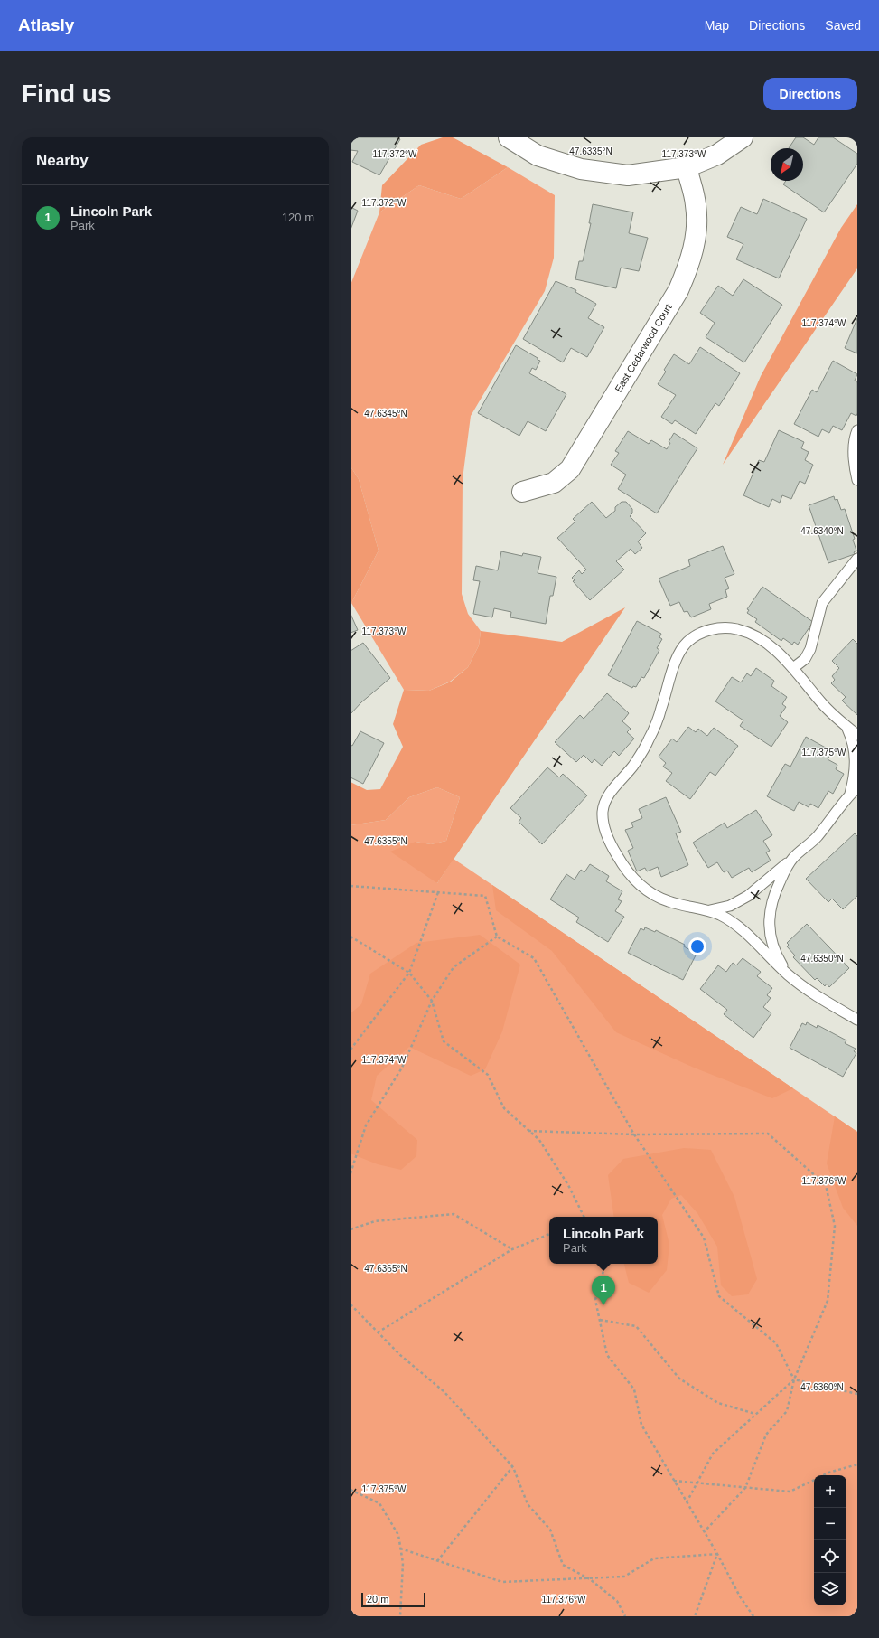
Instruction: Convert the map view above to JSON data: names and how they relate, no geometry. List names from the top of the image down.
{
  "streets": {
    "street": ["East Cedarwood Court"]
  },
  "scale_bar": "20 m",
  "north": "bottom left",
  "page": {
    "header": "Atlasly",
    "nav": ["Map", "Directions", "Saved"],
    "buttons": "Directions",
    "title": "Find us",
    "heading": "Nearby",
    "list": [
      {
        "mark": "1",
        "name": "Lincoln Park",
        "note": "Park",
        "value": "120 m"
      }
    ],
    "popup": ["Lincoln Park", "Park"],
    "pins": "1",
    "map_buttons": ["+", "−"],
    "scale": "20 m"
  },
  "coordinates": [
    "47.6335°N",
    "117.372°W",
    "117.373°W",
    "117.374°W",
    "47.6345°N",
    "47.6340°N",
    "117.375°W",
    "47.6355°N",
    "47.6350°N",
    "117.376°W",
    "47.6365°N",
    "47.6360°N"
  ]
}
